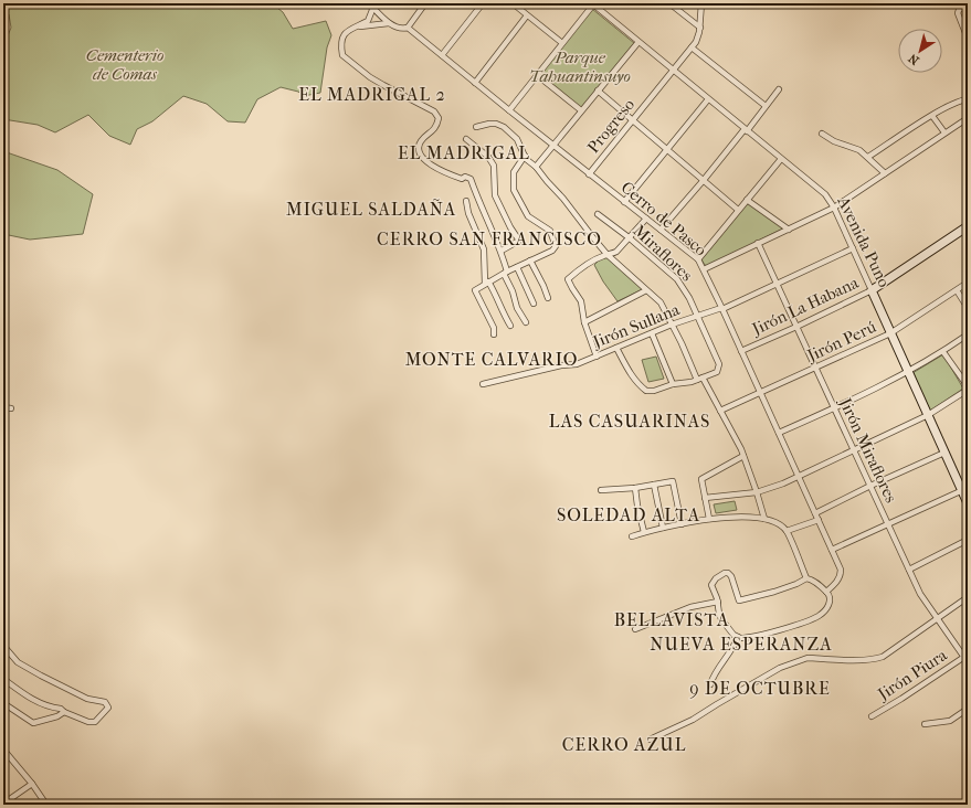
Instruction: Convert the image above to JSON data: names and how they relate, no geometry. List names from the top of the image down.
{
  "streets": {
    "street": [
      "Progreso",
      "Cerro de Pasco",
      "Avenida Puno",
      "Miraflores",
      "Jirón La Habana",
      "Jirón Sullana",
      "Jirón Perú",
      "Jirón Miraflores",
      "Jirón Piura"
    ]
  },
  "crossings": [
    ["Progreso", "Cerro de Pasco"],
    ["Progreso", "Avenida Puno"],
    ["Cerro de Pasco", "Jirón La Habana"],
    ["Cerro de Pasco", "Jirón Sullana"],
    ["Cerro de Pasco", "Jirón Perú"],
    ["Avenida Puno", "Jirón La Habana"],
    ["Avenida Puno", "Jirón Sullana"],
    ["Avenida Puno", "Jirón Perú"],
    ["Miraflores", "Jirón Sullana"],
    ["Jirón La Habana", "Jirón Miraflores"],
    ["Jirón Sullana", "Jirón Miraflores"],
    ["Jirón Perú", "Jirón Miraflores"],
    ["Jirón Miraflores", "Jirón Piura"]
  ],
  "districts": [
    "EL MADRIGAL 2",
    "EL MADRIGAL",
    "MIGUEL SALDAÑA",
    "CERRO SAN FRANCISCO",
    "MONTE CALVARIO",
    "LAS CASUARINAS",
    "SOLEDAD ALTA",
    "BELLAVISTA",
    "NUEVA ESPERANZA",
    "9 DE OCTUBRE",
    "CERRO AZUL"
  ],
  "parks": ["Cementerio de Comas", "Parque Tahuantinsuyo"],
  "north": "bottom left"
}
